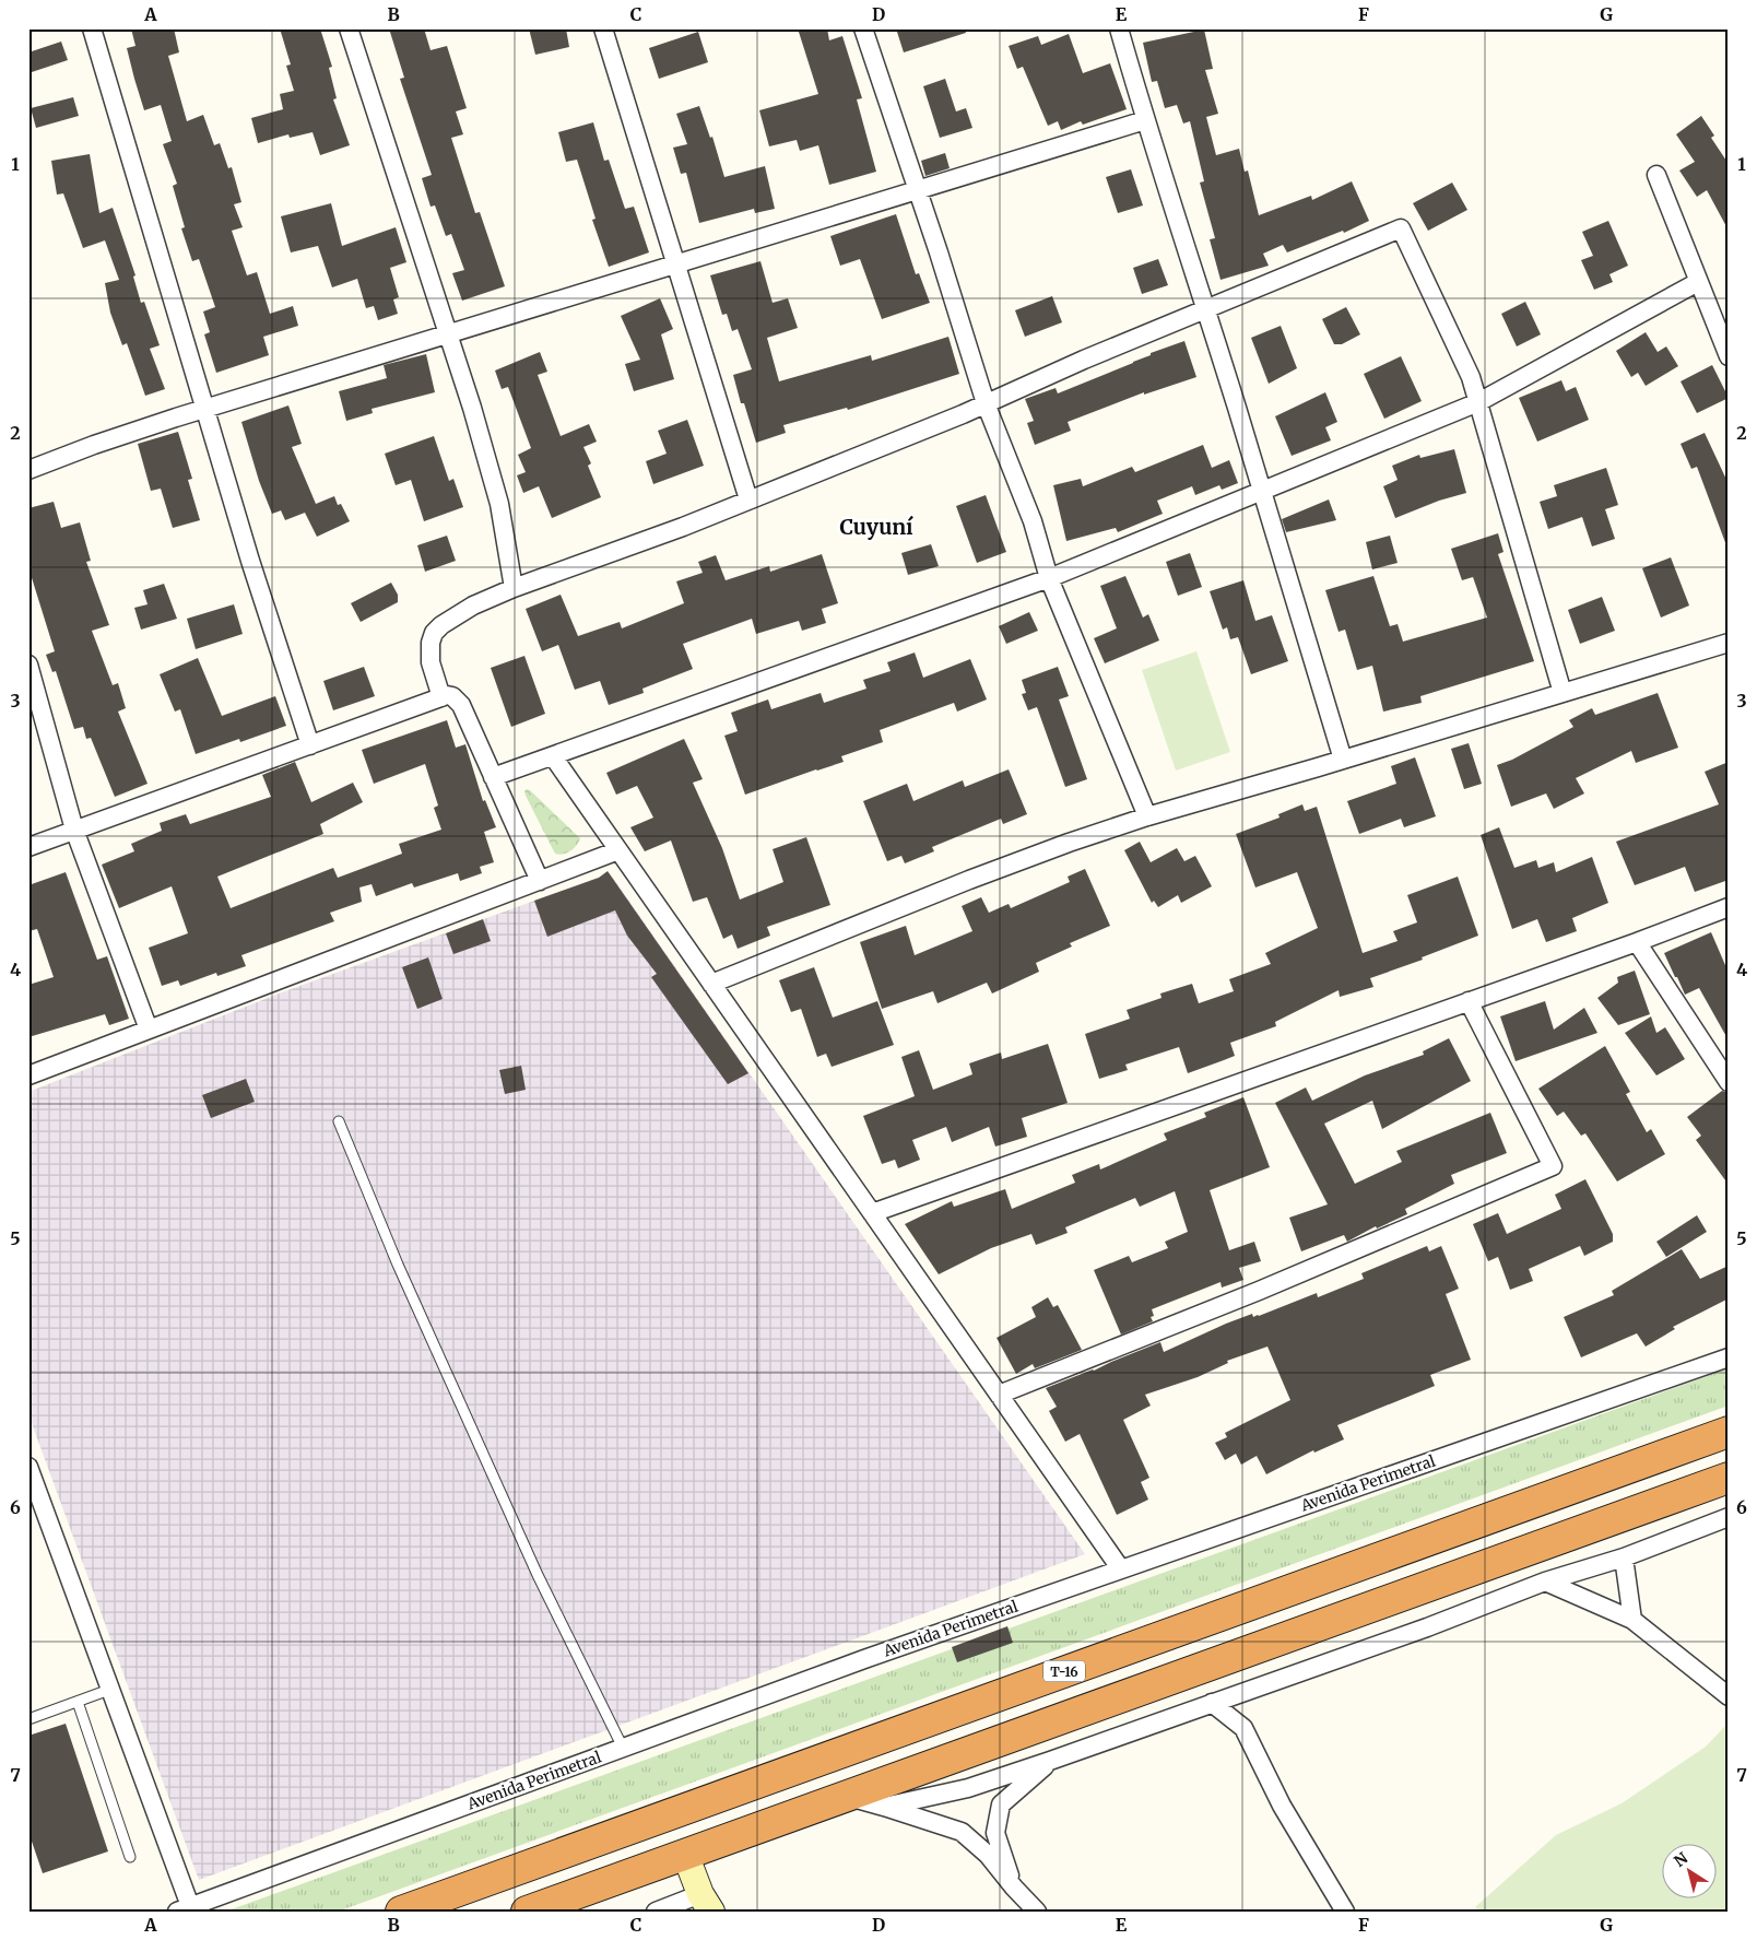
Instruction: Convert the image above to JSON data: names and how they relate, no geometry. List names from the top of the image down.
{
  "streets": {
    "highway": ["T-16"],
    "street": ["Avenida Perimetral"]
  },
  "districts": ["Cuyuní"],
  "north": "top left",
  "grid": {
    "columns": [
      "A",
      "B",
      "C",
      "D",
      "E",
      "F",
      "G"
    ],
    "rows": [
      "1",
      "2",
      "3",
      "4",
      "5",
      "6",
      "7"
    ]
  }
}
